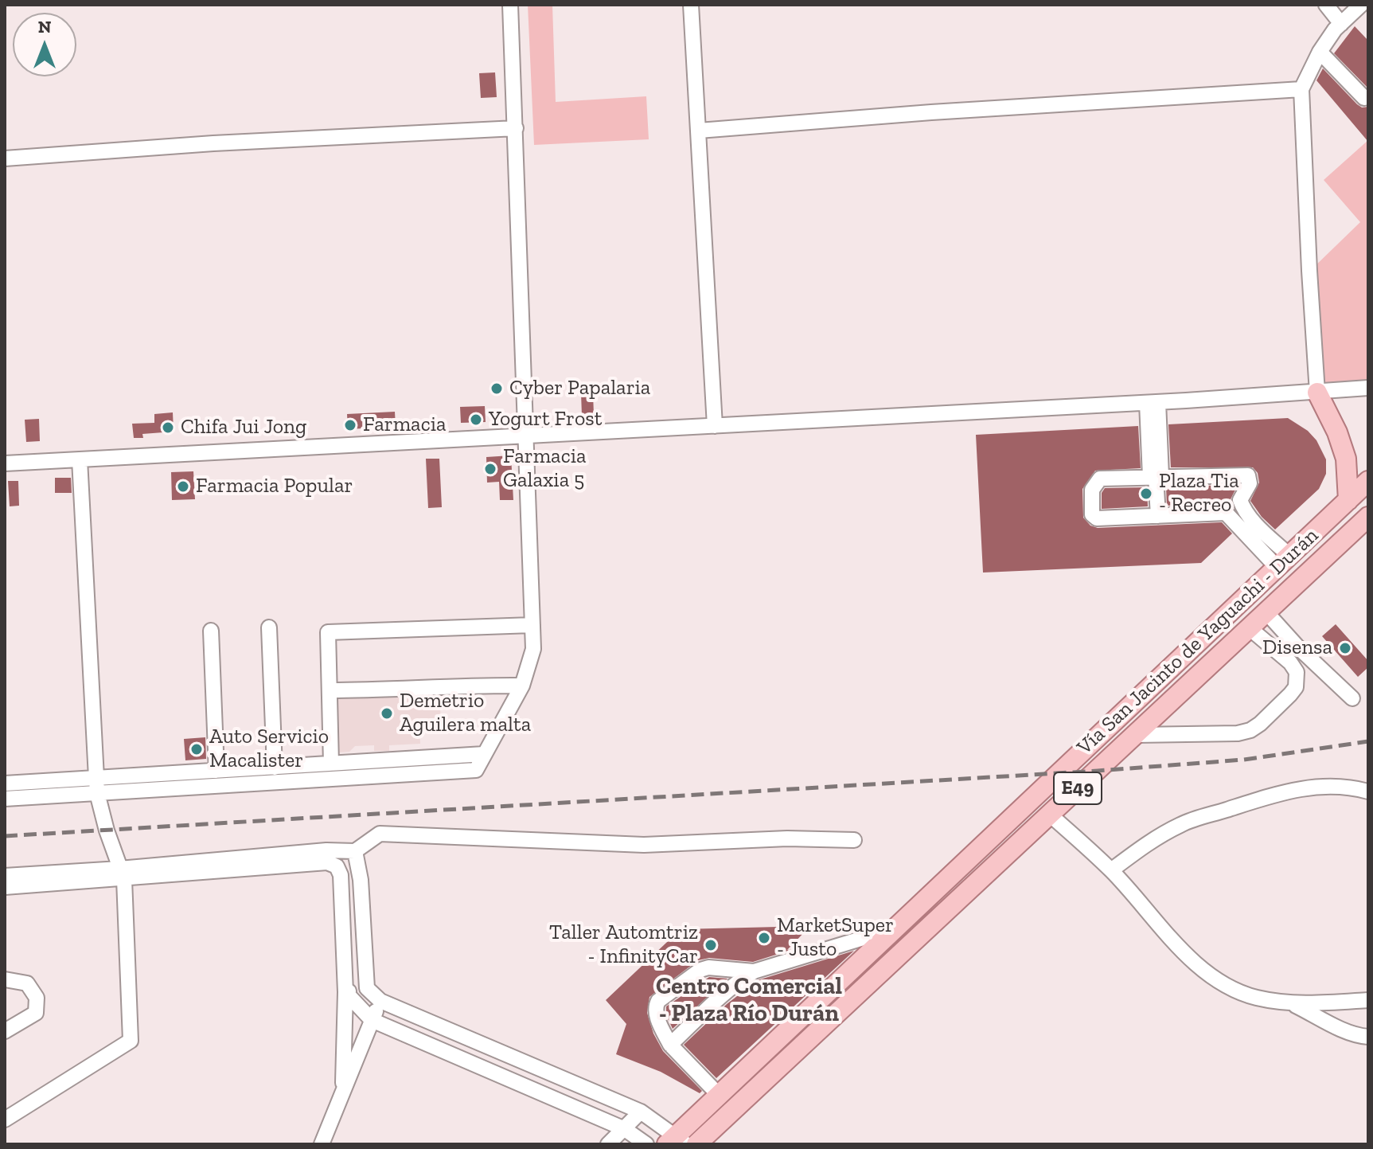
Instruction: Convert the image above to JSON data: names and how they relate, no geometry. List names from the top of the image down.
{
  "streets": {
    "main road": ["Vía San Jacinto de Yaguachi - Durán", "E49"]
  },
  "districts": ["Centro Comercial - Plaza Río Durán"],
  "places": [
    "Cyber Papalaria",
    "Yogurt Frost",
    "Farmacia",
    "Chifa Jui Jong",
    "Farmacia Galaxia 5",
    "Farmacia Popular",
    "Plaza Tia - Recreo",
    "Disensa",
    "Demetrio Aguilera malta",
    "Auto Servicio Macalister",
    "MarketSuper - Justo",
    "Taller Automtriz - InfinityCar"
  ],
  "north": "top"
}
